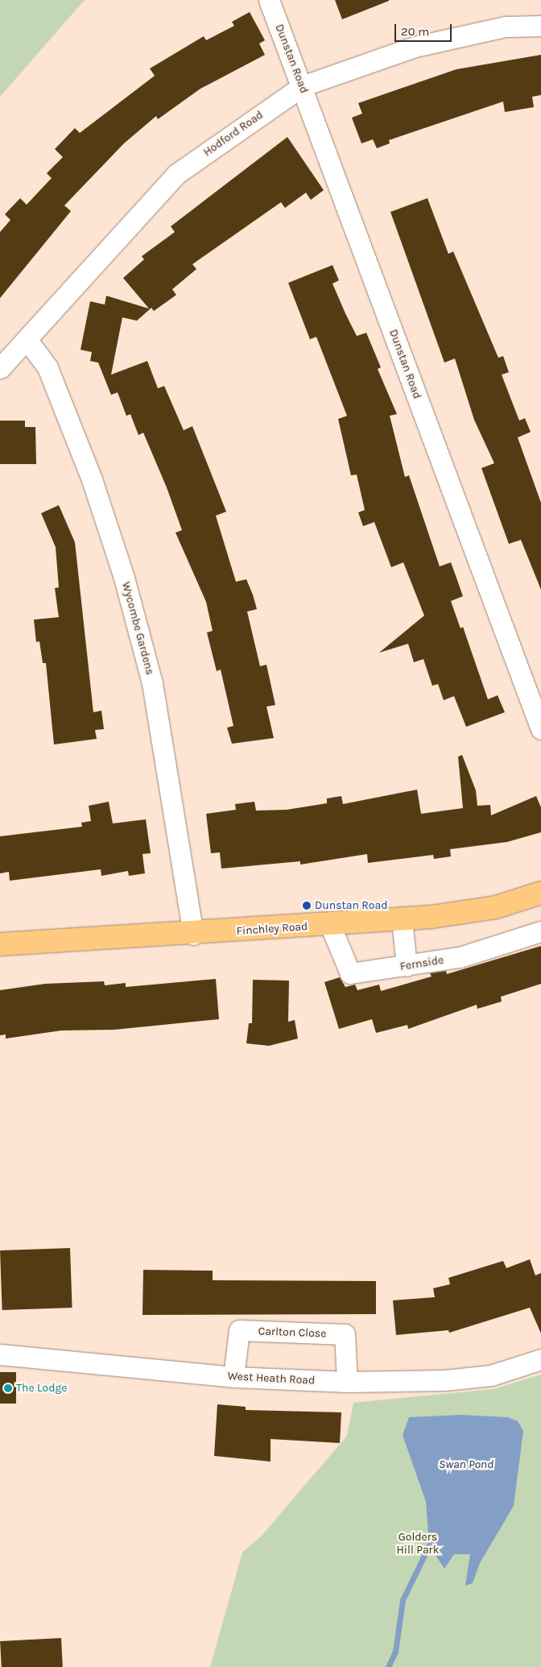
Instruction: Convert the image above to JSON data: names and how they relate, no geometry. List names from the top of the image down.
{
  "streets": {
    "main road": ["Finchley Road"],
    "street": [
      "Dunstan Road",
      "Hodford Road",
      "Wycombe Gardens",
      "Fernside",
      "Carlton Close",
      "West Heath Road"
    ]
  },
  "crossings": [
    ["Dunstan Road", "Hodford Road"],
    ["Hodford Road", "Wycombe Gardens"],
    ["Wycombe Gardens", "Finchley Road"],
    ["Finchley Road", "Fernside"],
    ["Carlton Close", "West Heath Road"]
  ],
  "water": ["Swan Pond"],
  "parks": ["Golders Hill Park"],
  "places": ["Dunstan Road", "The Lodge"],
  "scale_bar": "20 m"
}
